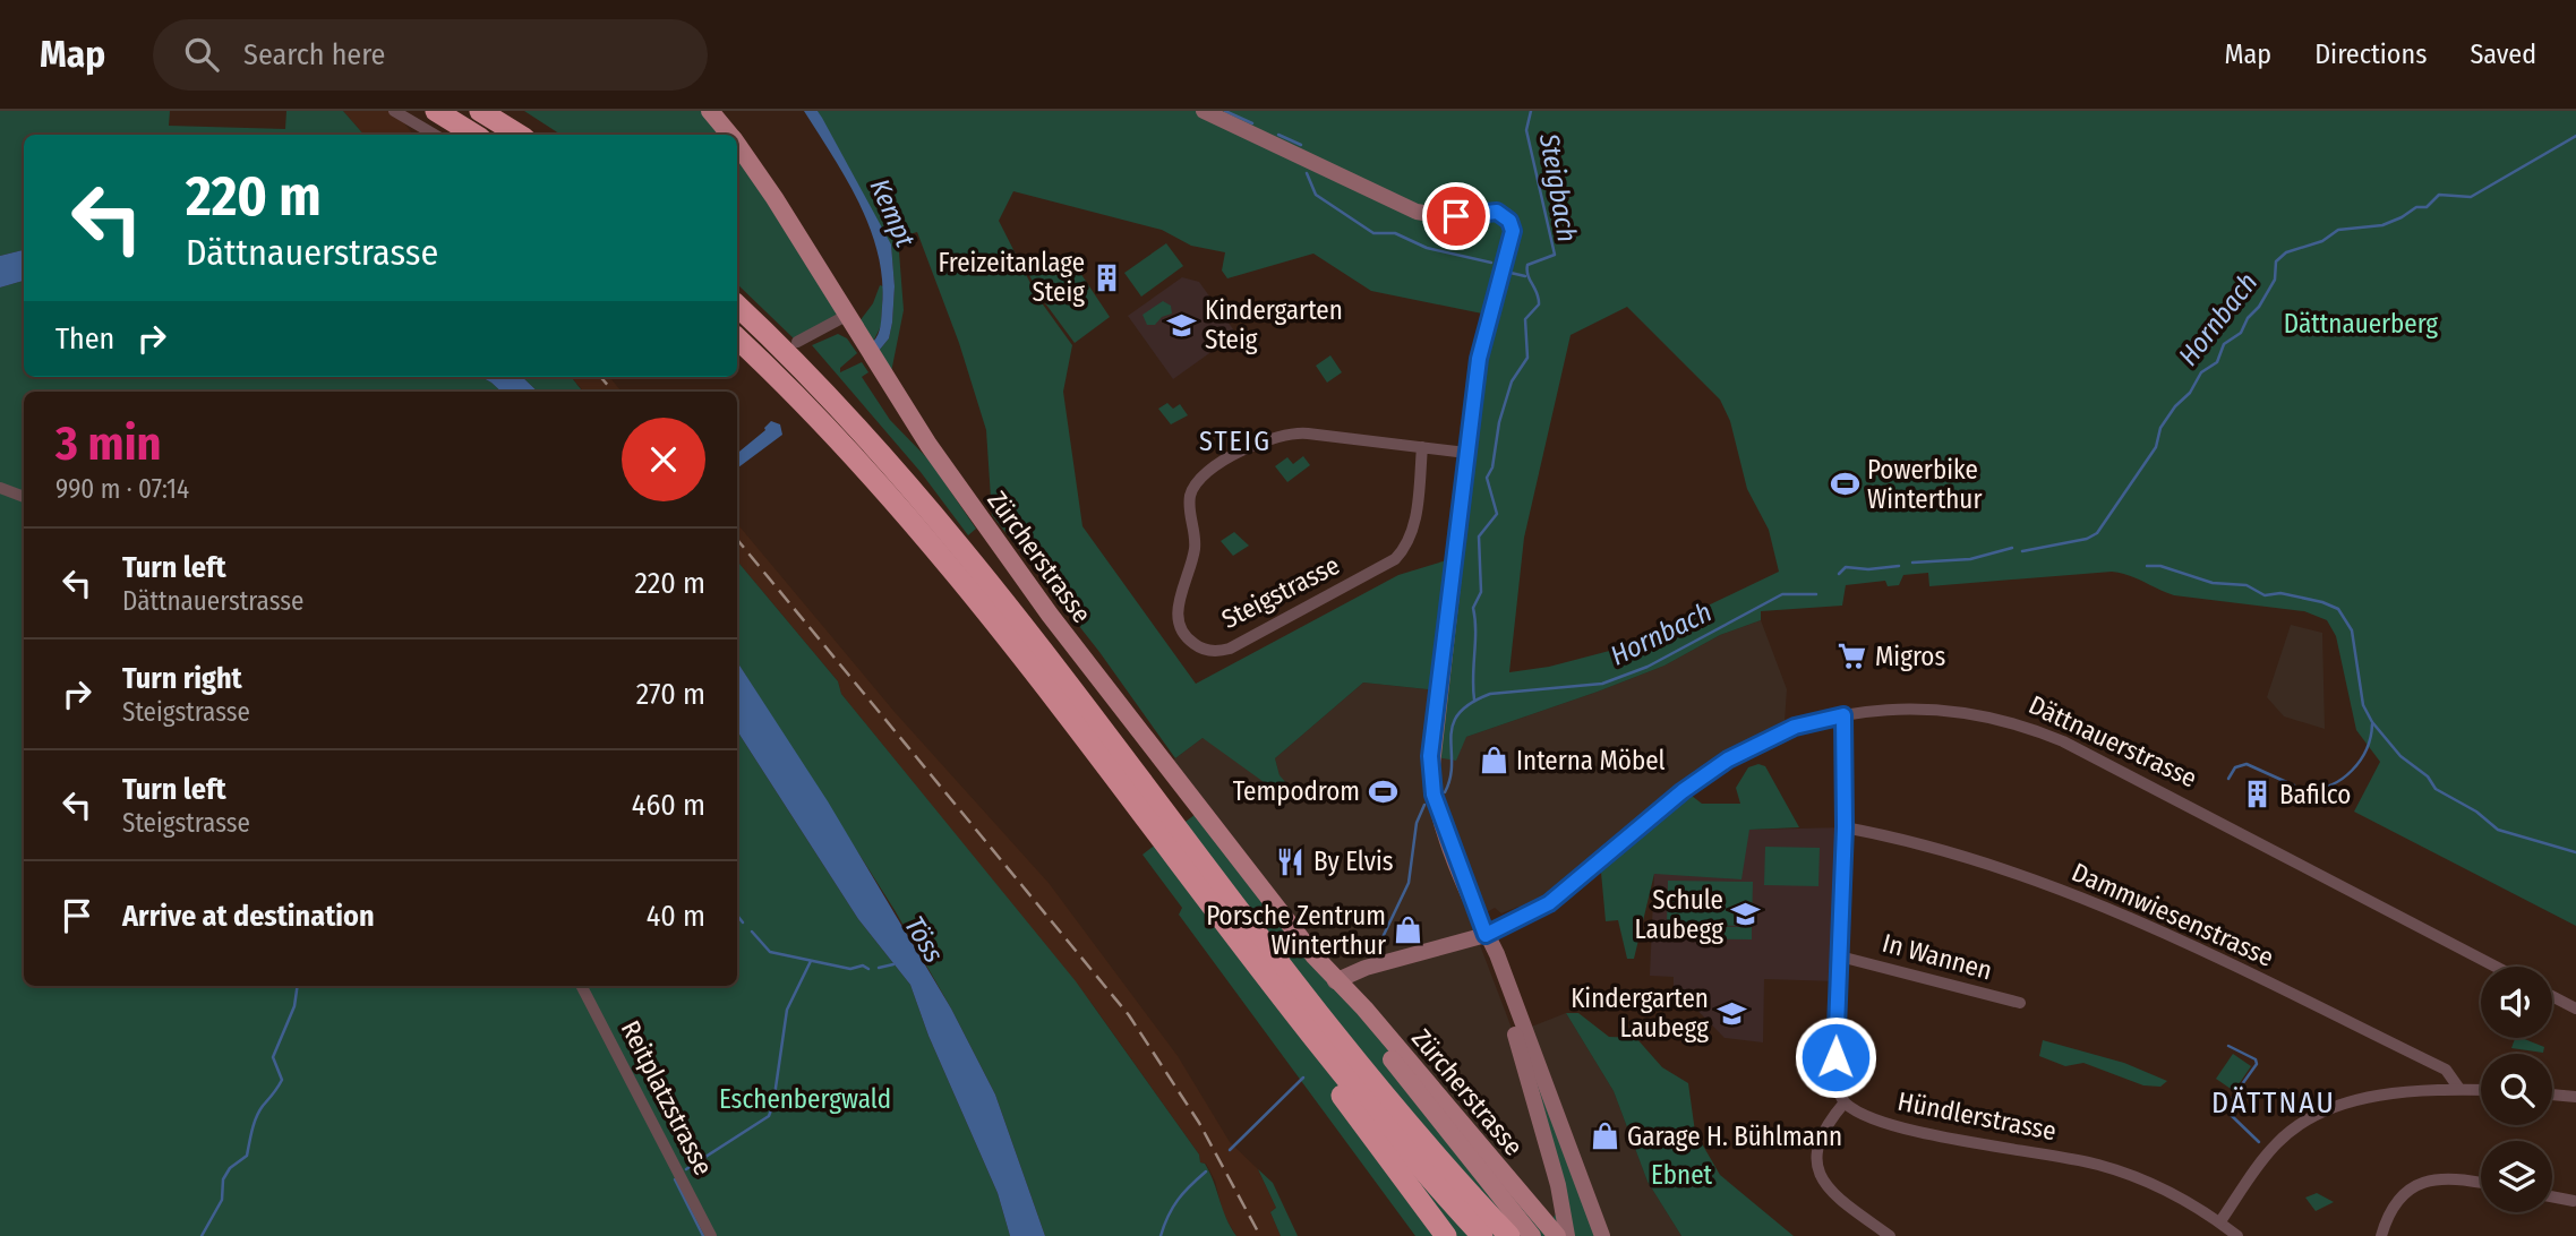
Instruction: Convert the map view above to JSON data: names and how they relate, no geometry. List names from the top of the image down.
{
  "streets": {
    "main road": ["Zürcherstrasse", "Dättnauerstrasse"],
    "street": [
      "Steigstrasse",
      "Dammwiesenstrasse",
      "In Wannen",
      "Reitplatzstrasse",
      "Hündlerstrasse"
    ]
  },
  "crossings": [
    ["Zürcherstrasse", "Dättnauerstrasse"]
  ],
  "districts": ["STEIG", "DÄTTNAU"],
  "water": [
    "Steigbach",
    "Kempt",
    "Hornbach",
    "Töss"
  ],
  "parks": ["Dättnauerberg", "Eschenbergwald", "Ebnet"],
  "places": {
    "building": ["Freizeitanlage Steig", "Bafilco"],
    "school or university": ["Kindergarten Steig", "Schule Laubegg", "Kindergarten Laubegg"],
    "sports": ["Powerbike Winterthur", "Tempodrom"],
    "supermarket": ["Migros"],
    "shop": ["Interna Möbel", "Porsche Zentrum Winterthur", "Garage H. Bühlmann"],
    "restaurant": ["By Elvis"]
  },
  "page": {
    "header": "Map",
    "search": "Search here",
    "nav": ["Map", "Directions", "Saved"],
    "turn": ["220 m", "Dättnauerstrasse"],
    "then": "Then",
    "heading": ["3 min", "990 m · 07:14"],
    "list": [
      {
        "name": "Turn left",
        "note": "Dättnauerstrasse",
        "value": "220 m"
      },
      {
        "name": "Turn right",
        "note": "Steigstrasse",
        "value": "270 m"
      },
      {
        "name": "Turn left",
        "note": "Steigstrasse",
        "value": "460 m"
      },
      {
        "name": "Arrive at destination",
        "value": "40 m"
      }
    ]
  }
}
